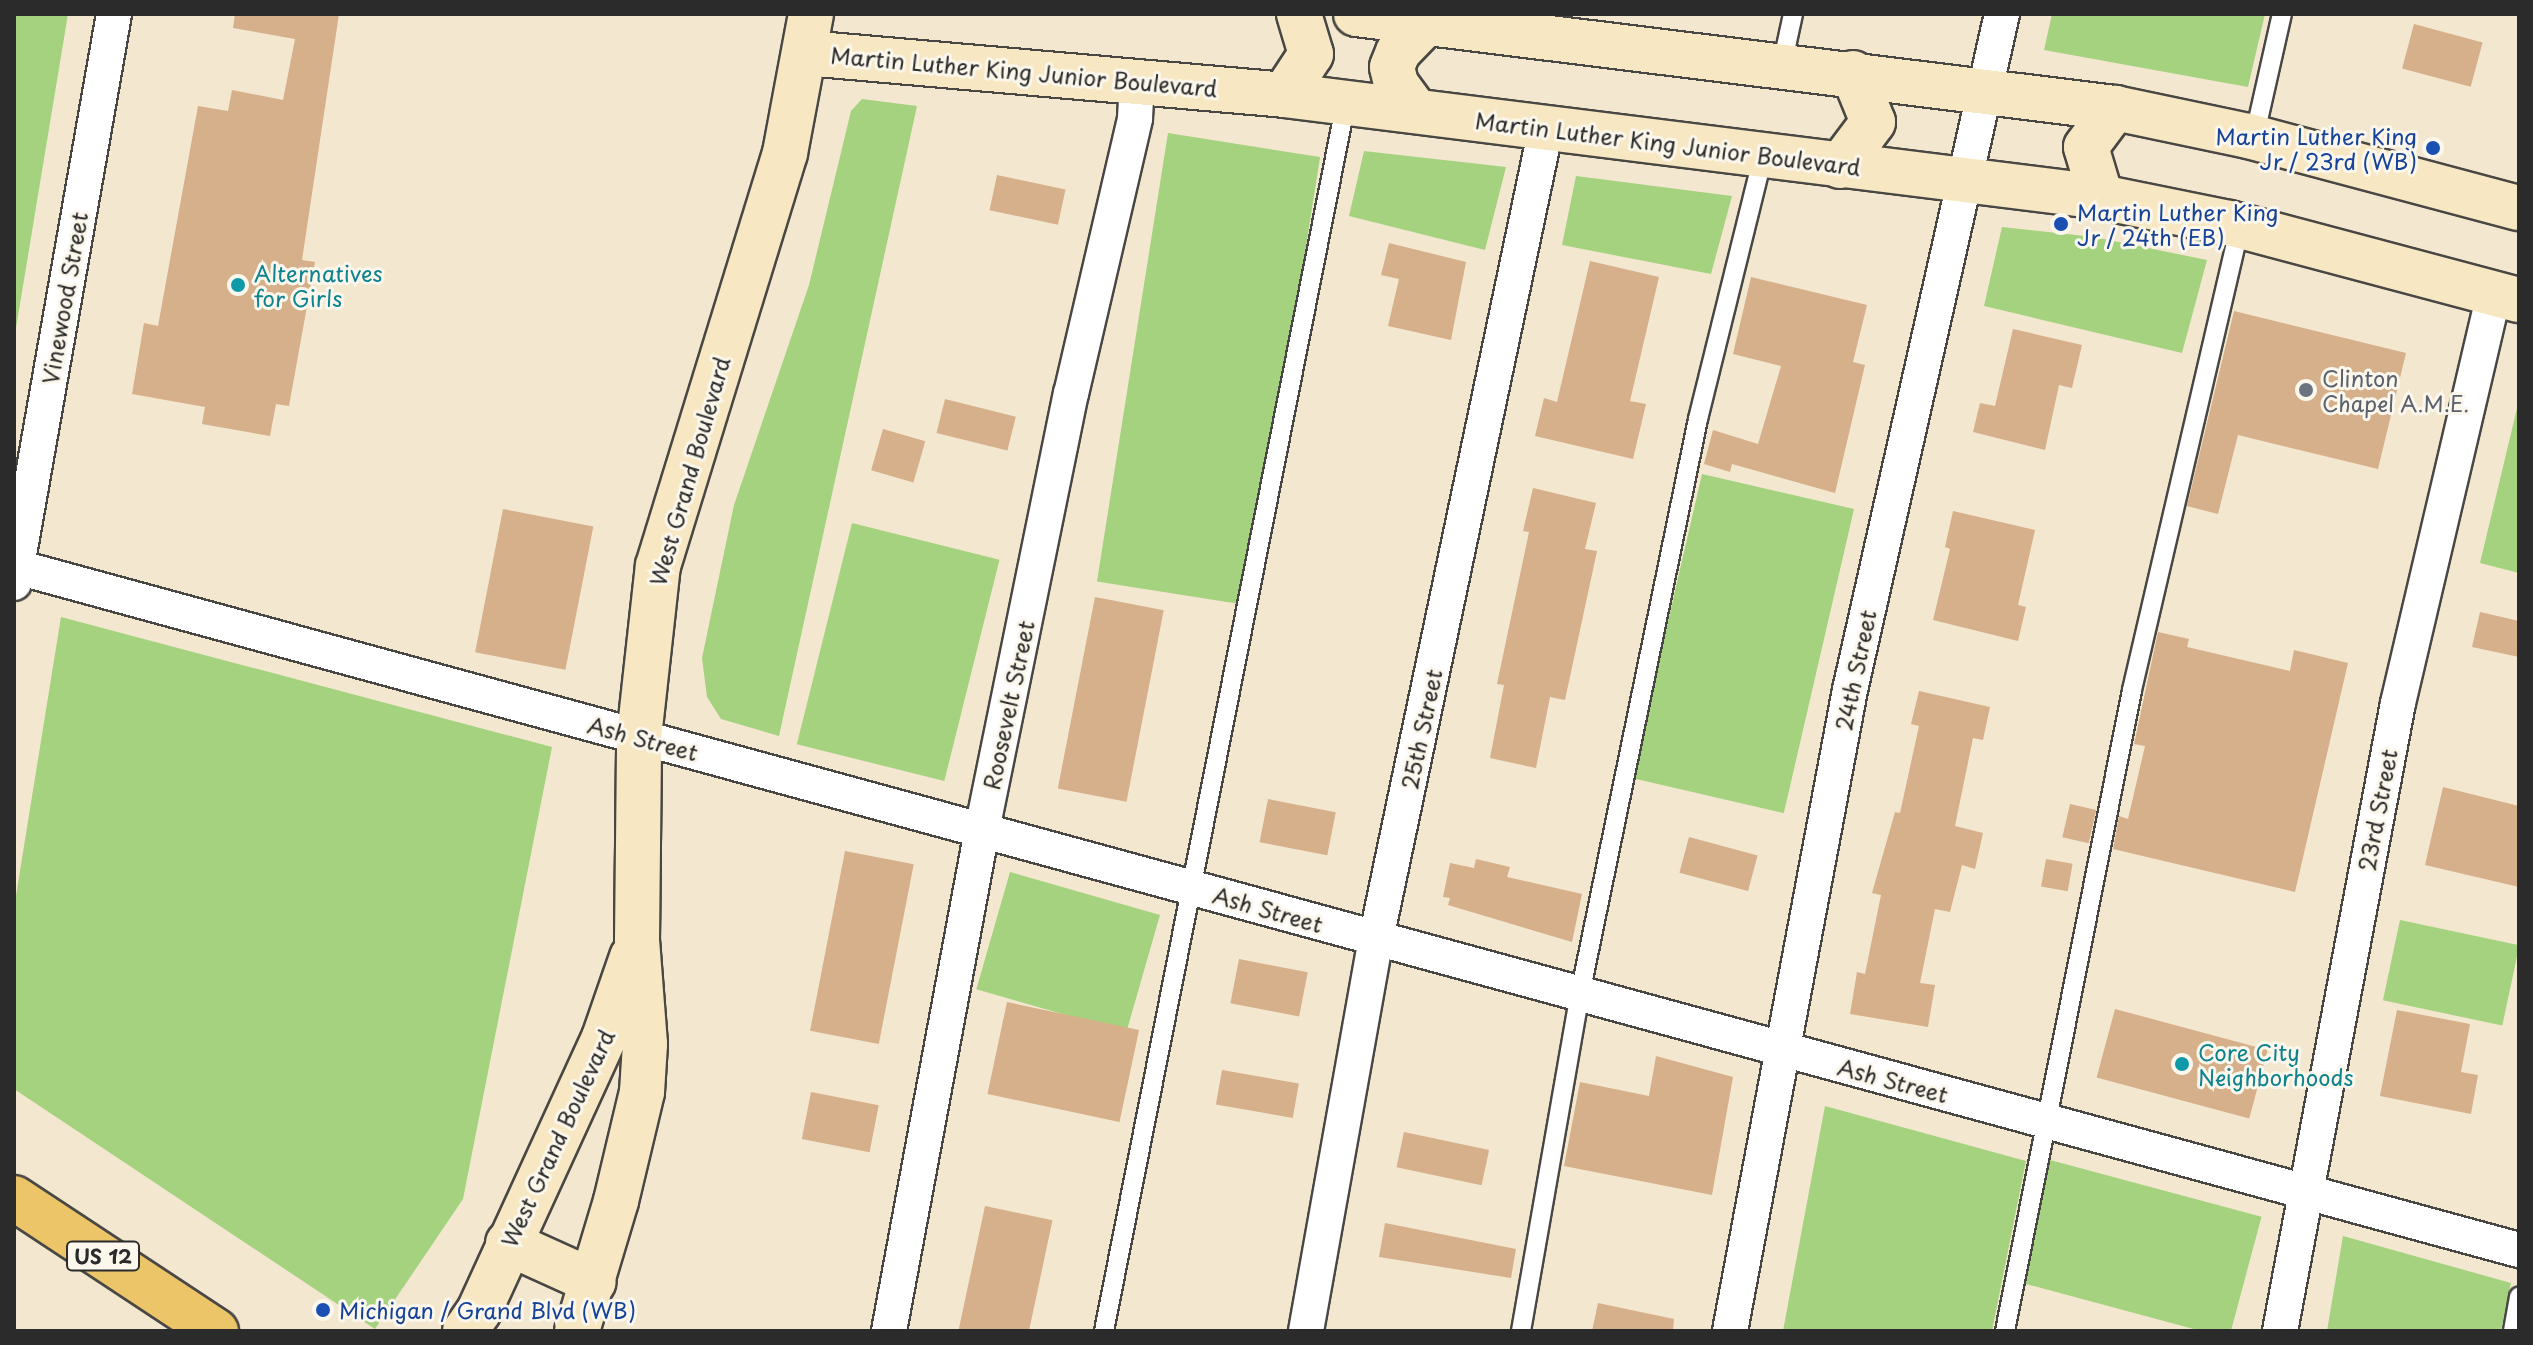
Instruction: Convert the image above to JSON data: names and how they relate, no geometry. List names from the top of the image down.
{
  "streets": {
    "main road": ["Martin Luther King Junior Boulevard", "West Grand Boulevard", "US 12"],
    "street": [
      "Vinewood Street",
      "24th Street",
      "Roosevelt Street",
      "25th Street",
      "Ash Street",
      "23rd Street"
    ]
  },
  "crossings": [
    ["Martin Luther King Junior Boulevard", "West Grand Boulevard"],
    ["Martin Luther King Junior Boulevard", "24th Street"],
    ["Martin Luther King Junior Boulevard", "Roosevelt Street"],
    ["Martin Luther King Junior Boulevard", "25th Street"],
    ["Martin Luther King Junior Boulevard", "23rd Street"],
    ["Vinewood Street", "Ash Street"],
    ["West Grand Boulevard", "Ash Street"],
    ["24th Street", "Ash Street"],
    ["Roosevelt Street", "Ash Street"],
    ["25th Street", "Ash Street"],
    ["Ash Street", "23rd Street"]
  ],
  "places": [
    "Martin Luther King Jr / 23rd (WB)",
    "Martin Luther King Jr / 24th (EB)",
    "Alternatives for Girls",
    "Clinton Chapel A.M.E.",
    "Core City Neighborhoods",
    "Michigan / Grand Blvd (WB)"
  ]
}
